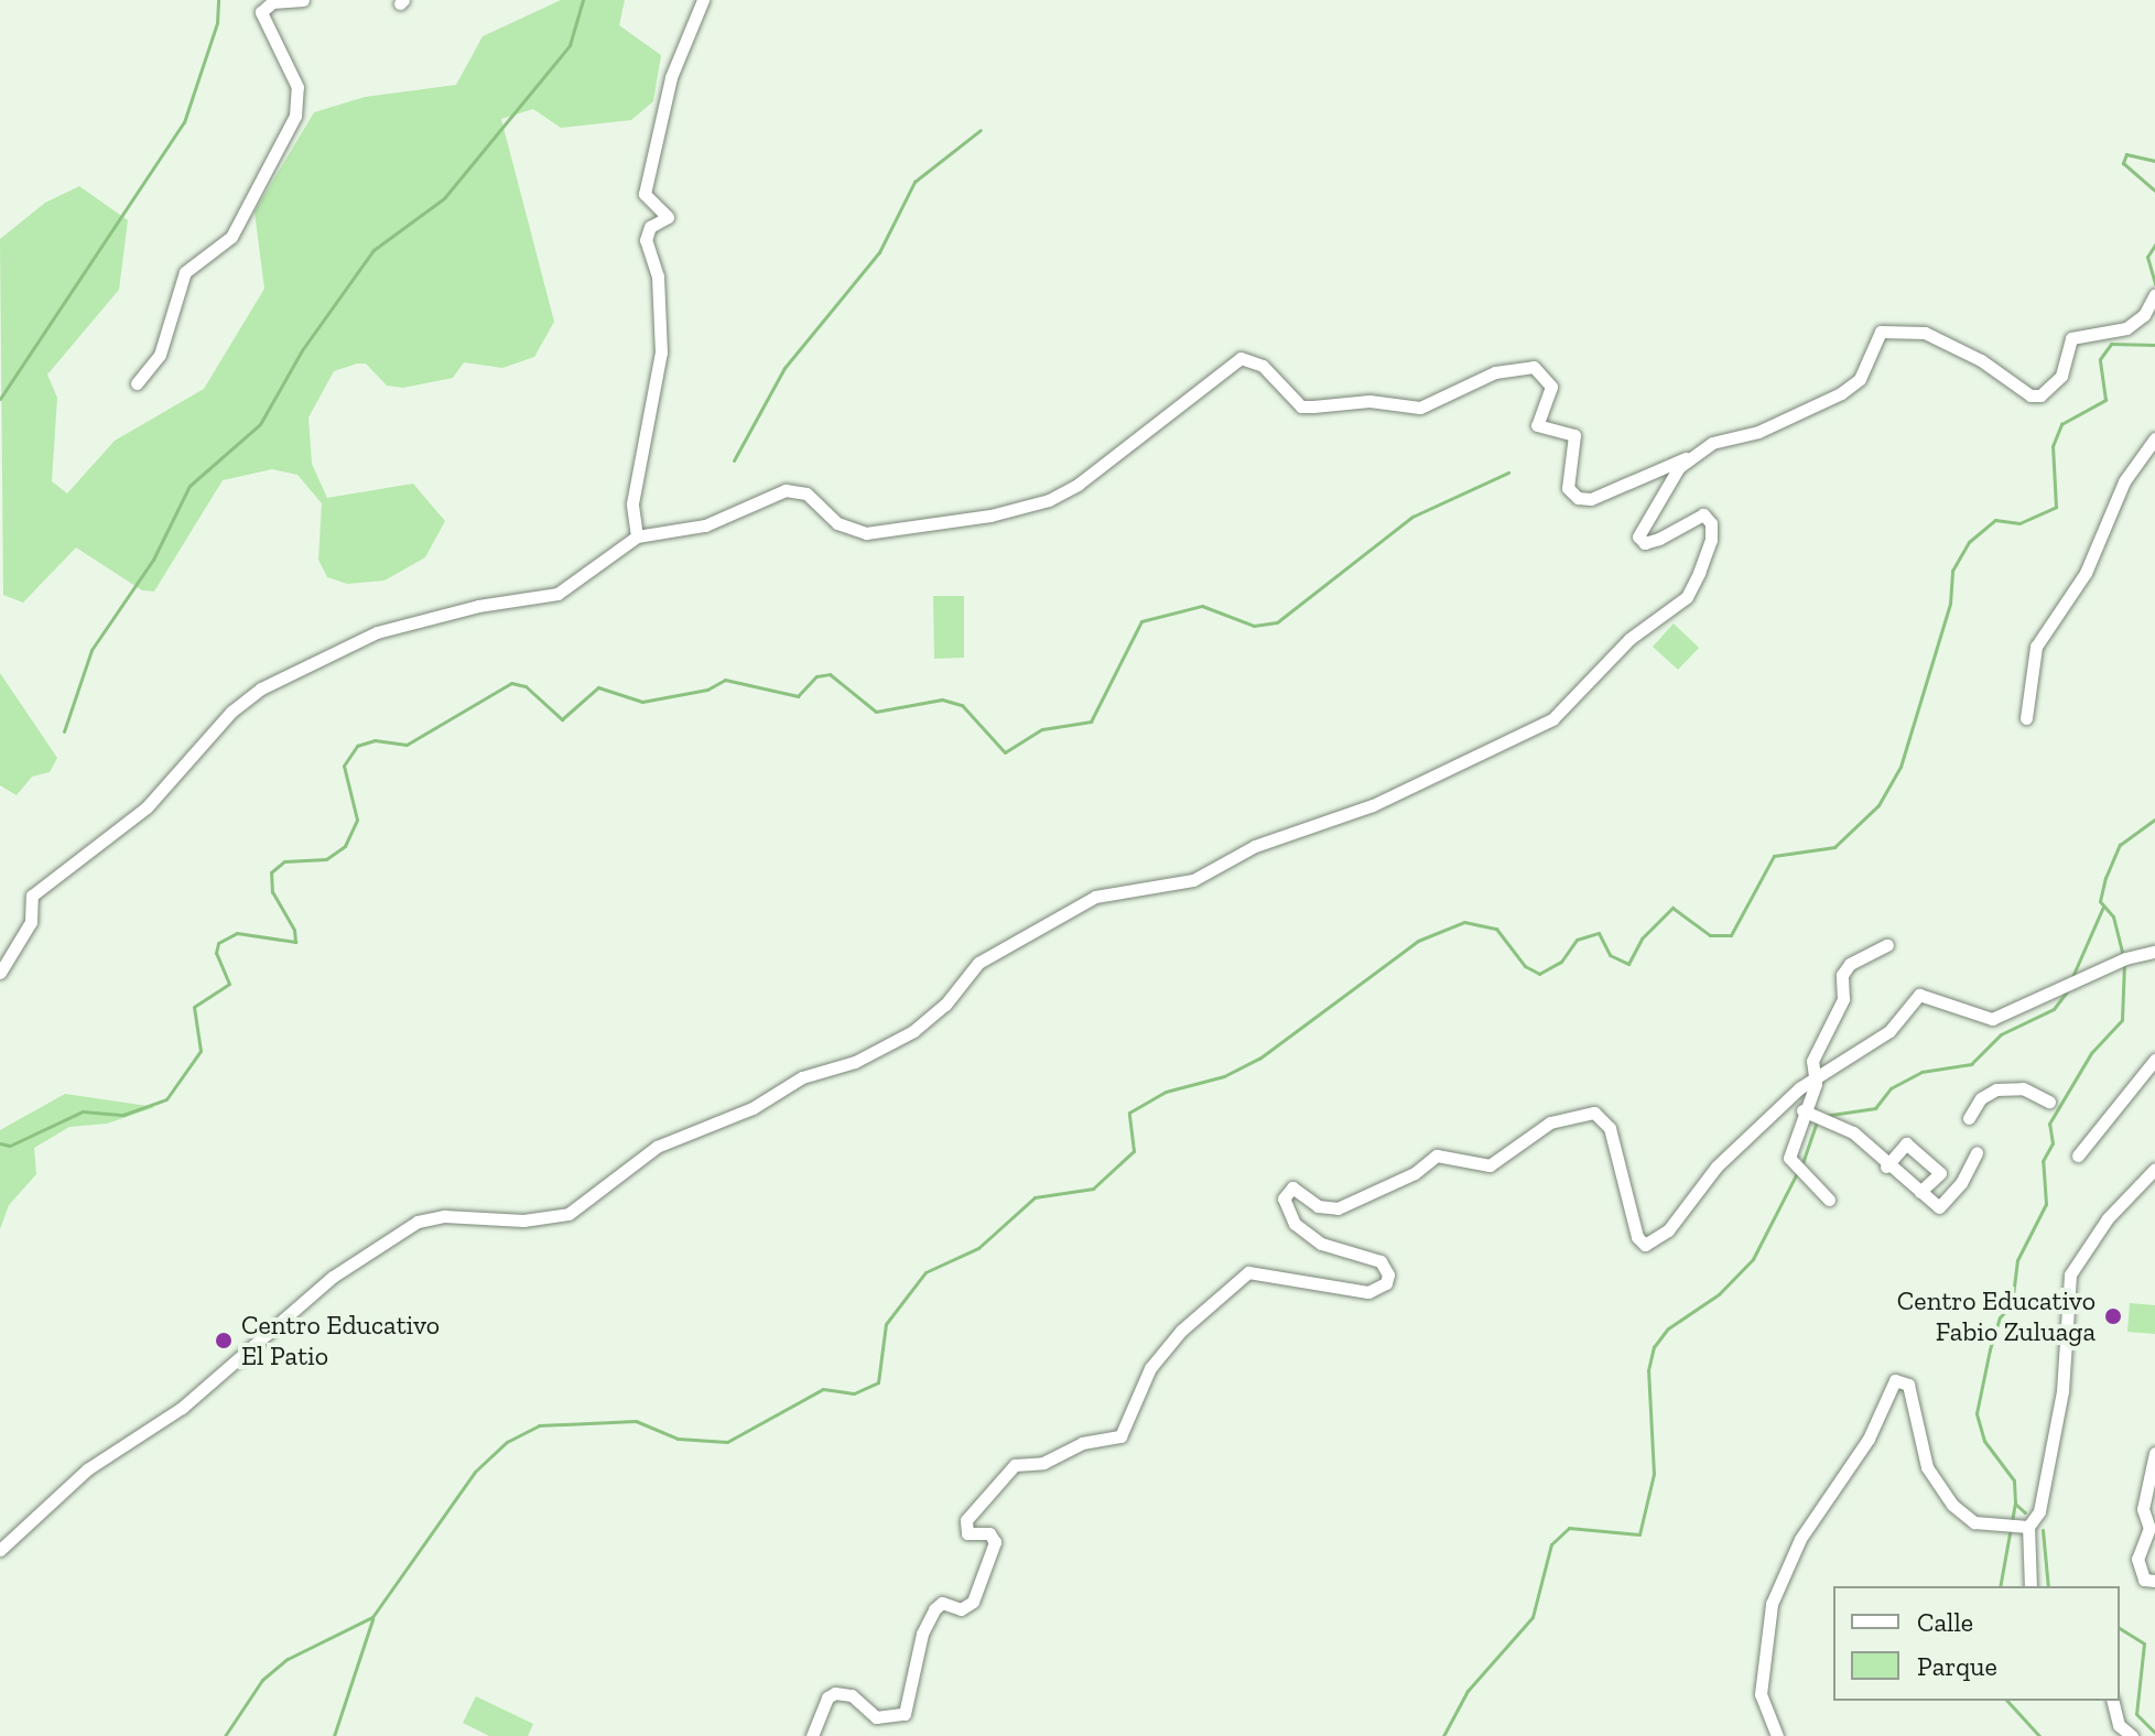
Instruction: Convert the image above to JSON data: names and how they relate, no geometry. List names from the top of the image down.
{
  "places": ["Centro Educativo Fabio Zuluaga", "Centro Educativo El Patio"],
  "legend": ["Calle", "Parque"]
}
